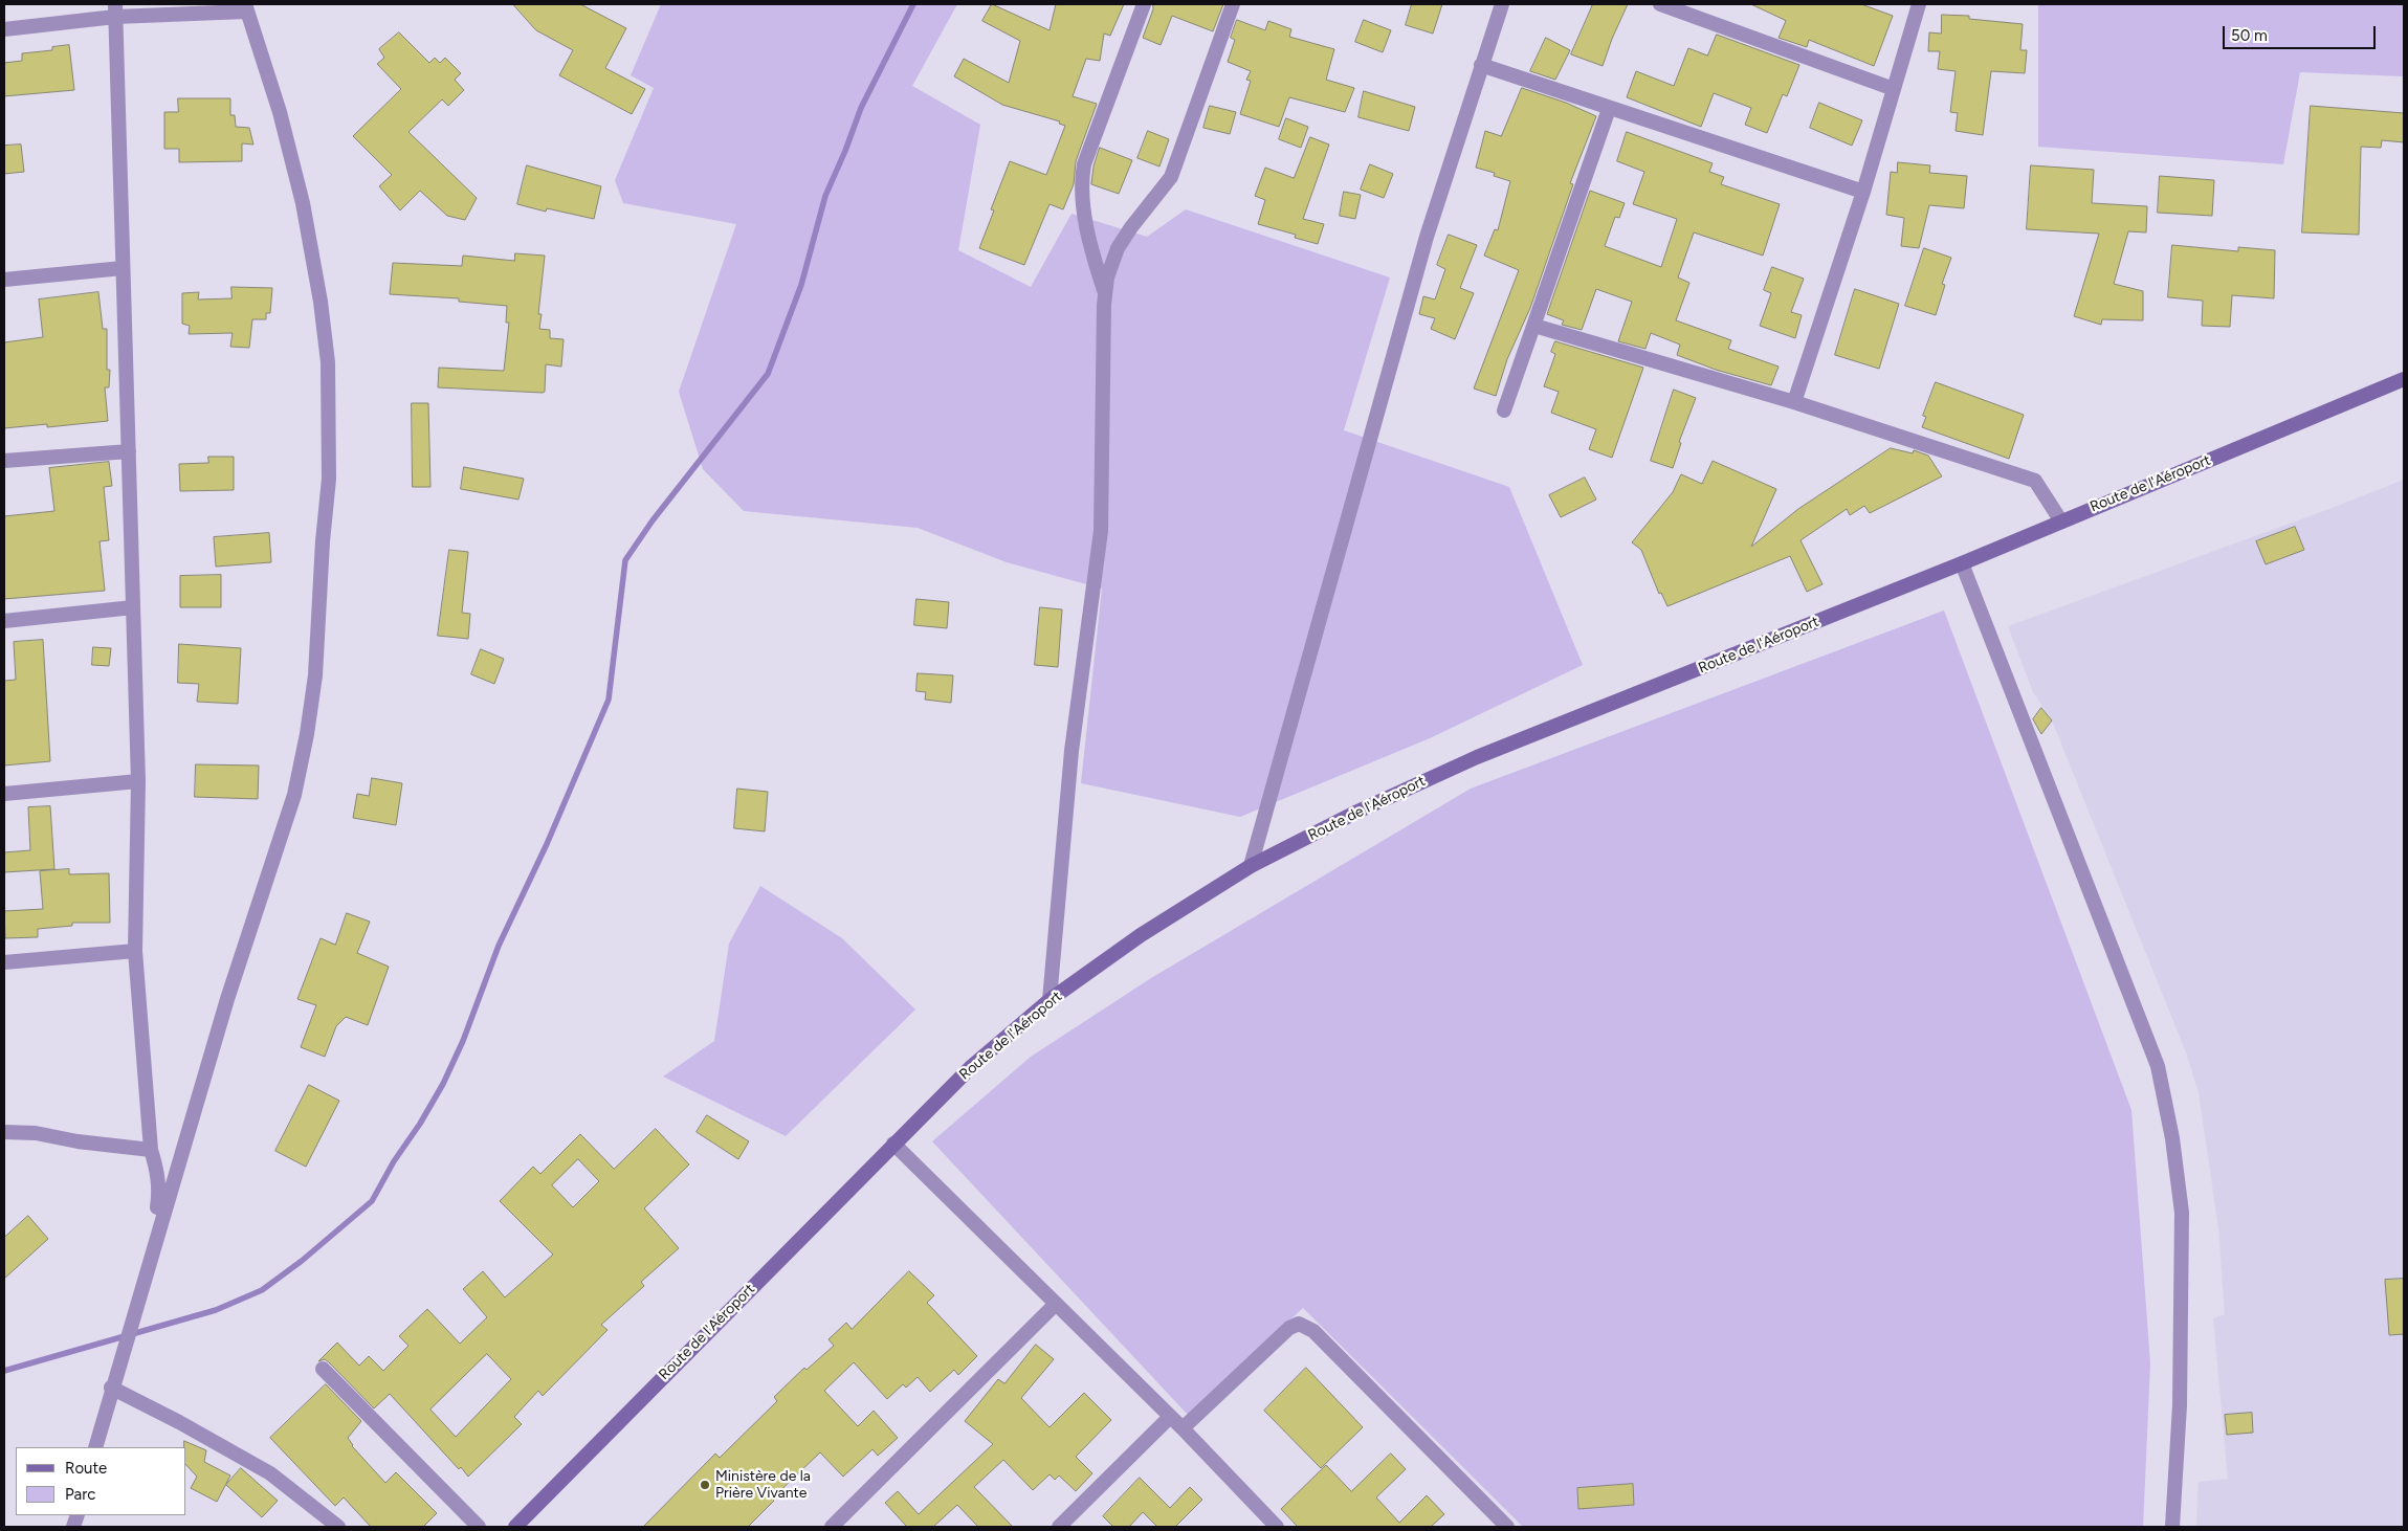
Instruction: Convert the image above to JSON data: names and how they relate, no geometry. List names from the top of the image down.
{
  "streets": {
    "main road": ["Route de l'Aéroport"]
  },
  "places": ["Ministère de la Prière Vivante"],
  "legend": ["Route", "Parc"],
  "scale_bar": "50 m"
}
